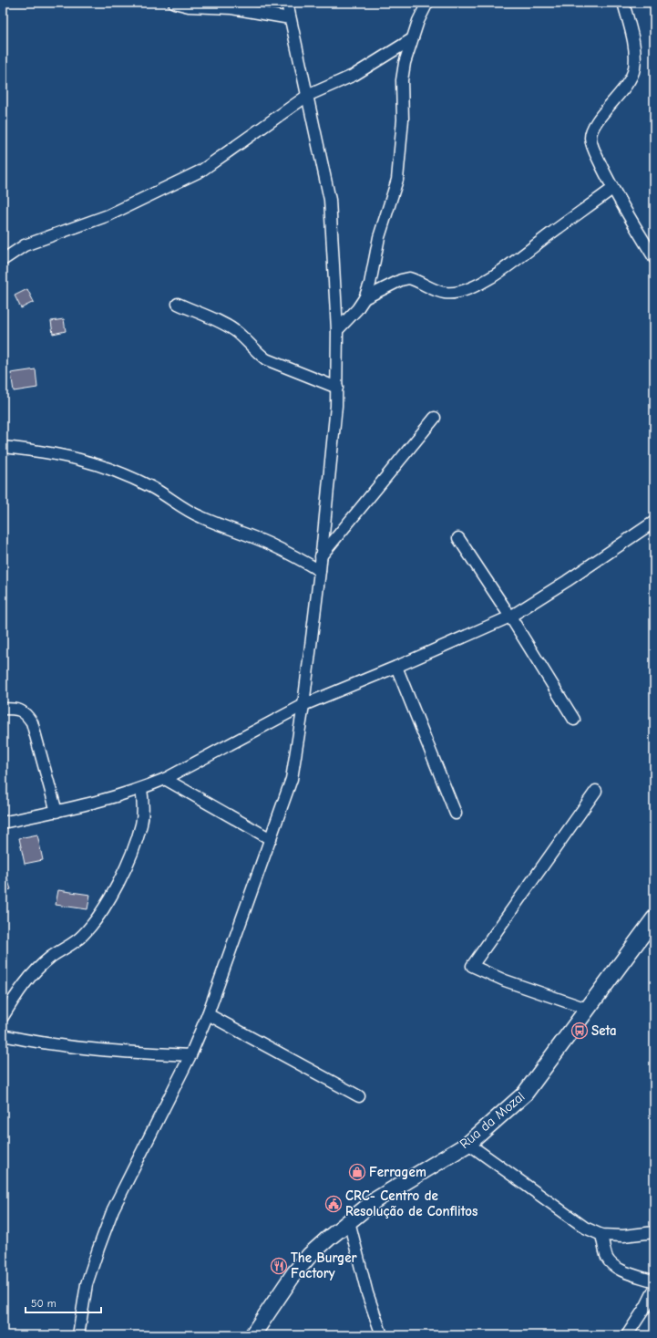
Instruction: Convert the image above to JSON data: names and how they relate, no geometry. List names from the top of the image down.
{
  "streets": {
    "main road": ["Rua da Mozal"]
  },
  "places": {
    "bus stop": ["Seta"],
    "shop": ["Ferragem"],
    "public building": ["CRC- Centro de Resolução de Conflitos"],
    "restaurant": ["The Burger Factory"]
  },
  "scale_bar": "50 m"
}
